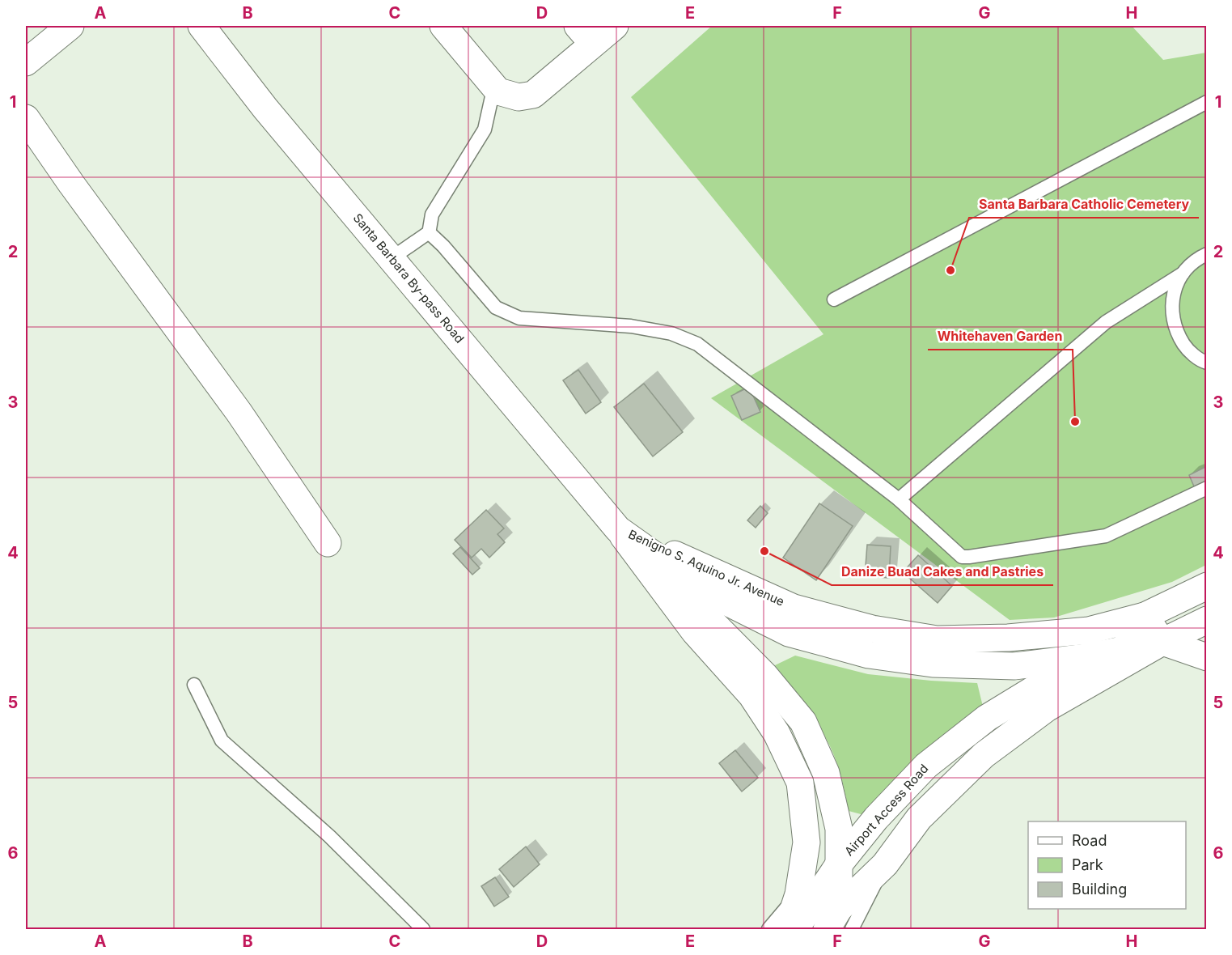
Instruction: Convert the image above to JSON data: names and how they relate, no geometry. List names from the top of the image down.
{
  "streets": {
    "main road": ["Santa Barbara By-pass Road", "Benigno S. Aquino Jr. Avenue", "Airport Access Road"]
  },
  "crossings": [
    ["Santa Barbara By-pass Road", "Benigno S. Aquino Jr. Avenue"],
    ["Benigno S. Aquino Jr. Avenue", "Airport Access Road"]
  ],
  "places": ["Santa Barbara Catholic Cemetery", "Whitehaven Garden", "Danize Buad Cakes and Pastries"],
  "legend": ["Road", "Park", "Building"],
  "grid": {
    "columns": [
      "A",
      "B",
      "C",
      "D",
      "E",
      "F",
      "G",
      "H"
    ],
    "rows": [
      "1",
      "2",
      "3",
      "4",
      "5",
      "6"
    ]
  }
}
